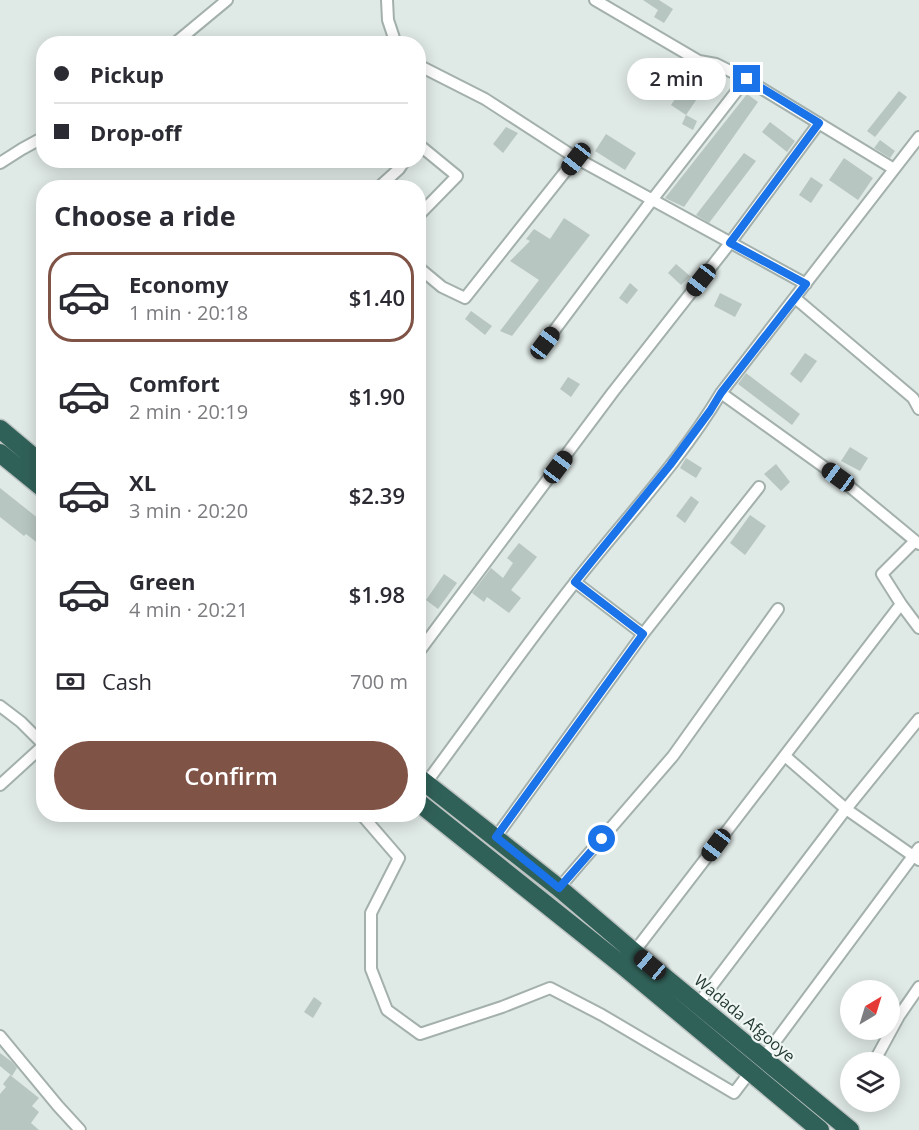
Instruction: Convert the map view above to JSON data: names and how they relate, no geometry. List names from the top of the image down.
{
  "streets": {
    "highway": ["Wadada Afgooye"]
  },
  "north": "top right",
  "page": {
    "banner": ["Pickup", "Drop-off"],
    "bubble": "2 min",
    "heading": "Choose a ride",
    "list": [
      {
        "name": "Economy",
        "note": "1 min · 20:18",
        "value": "$1.40"
      },
      {
        "name": "Comfort",
        "note": "2 min · 20:19",
        "value": "$1.90"
      },
      {
        "name": "XL",
        "note": "3 min · 20:20",
        "value": "$2.39"
      },
      {
        "name": "Green",
        "note": "4 min · 20:21",
        "value": "$1.98"
      }
    ],
    "pay": ["Cash", "700 m"],
    "buttons": "Confirm"
  }
}
